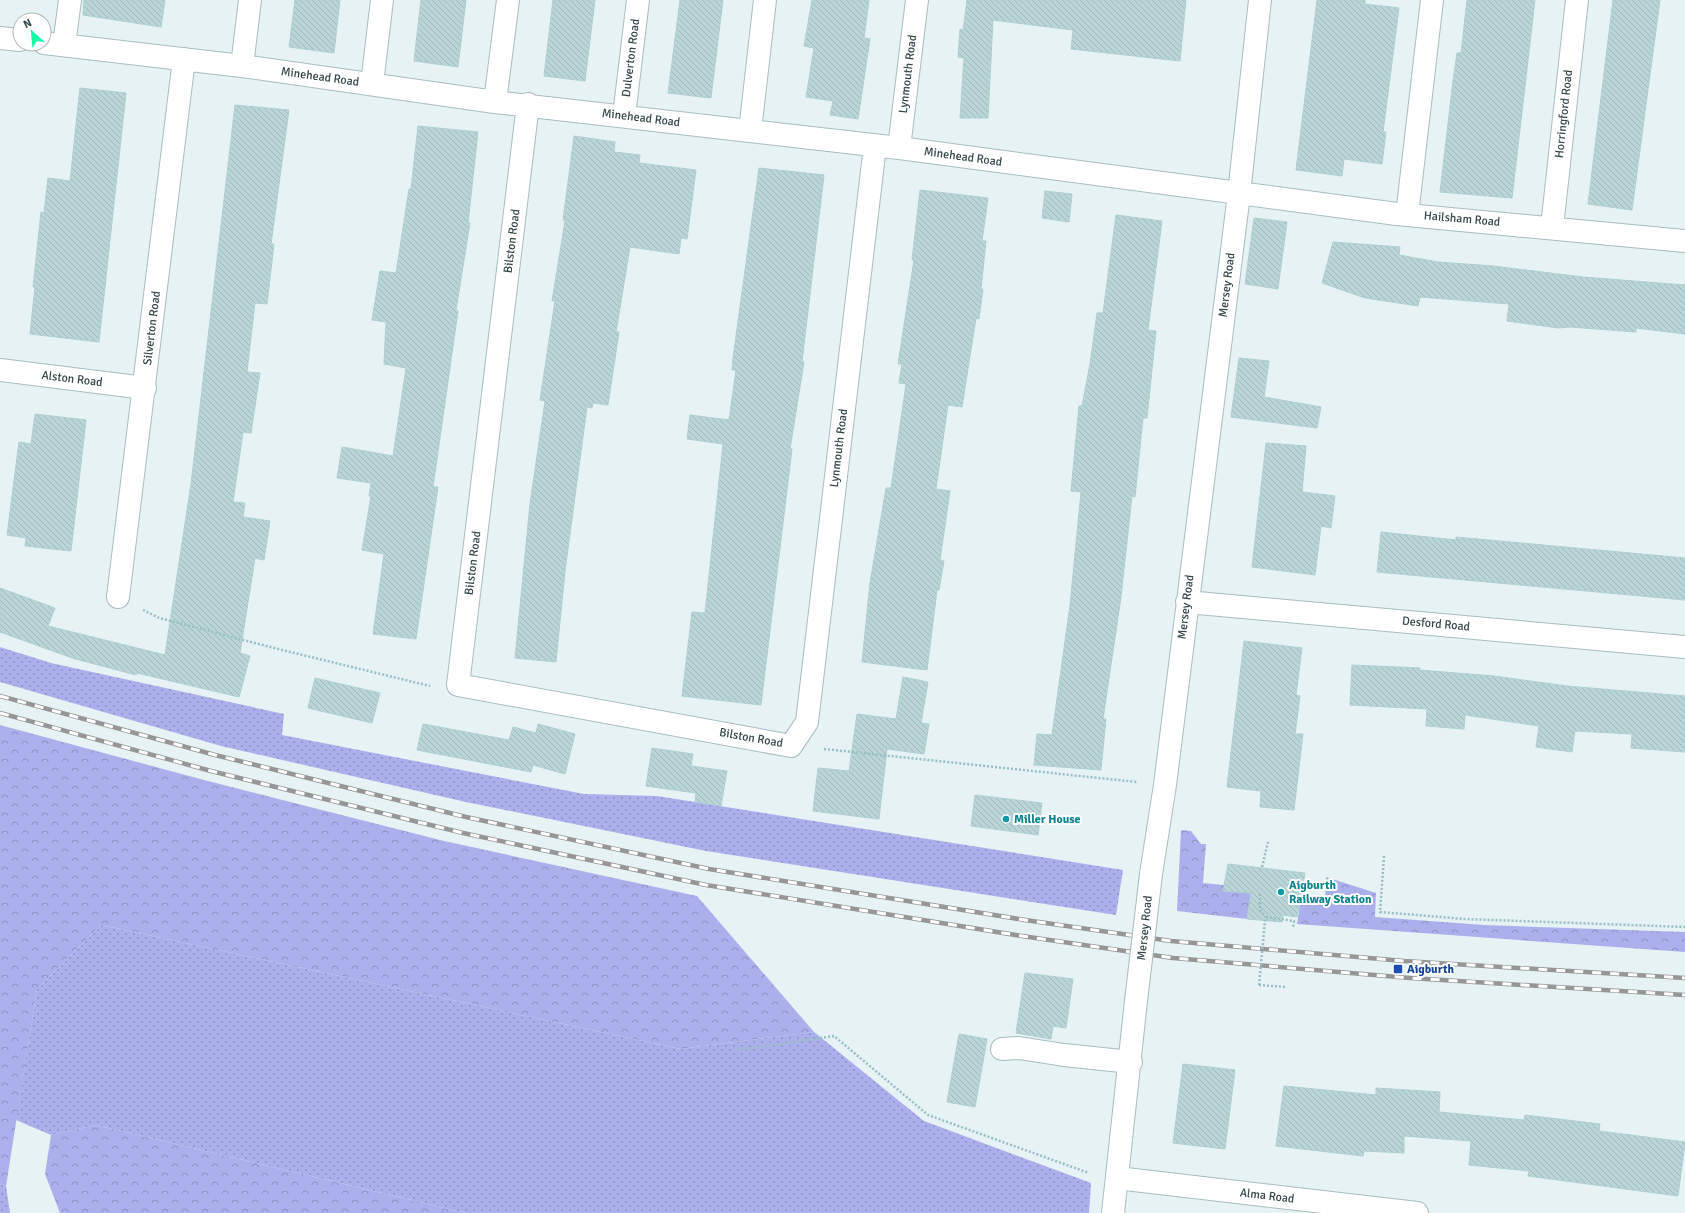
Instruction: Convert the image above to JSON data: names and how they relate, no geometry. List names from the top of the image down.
{
  "streets": {
    "street": [
      "Dulverton Road",
      "Lynmouth Road",
      "Minehead Road",
      "Horringford Road",
      "Hailsham Road",
      "Bilston Road",
      "Mersey Road",
      "Silverton Road",
      "Alston Road",
      "Desford Road",
      "Alma Road"
    ]
  },
  "crossings": [
    ["Dulverton Road", "Minehead Road"],
    ["Lynmouth Road", "Minehead Road"],
    ["Lynmouth Road", "Bilston Road"],
    ["Minehead Road", "Hailsham Road"],
    ["Minehead Road", "Bilston Road"],
    ["Minehead Road", "Mersey Road"],
    ["Minehead Road", "Silverton Road"],
    ["Horringford Road", "Hailsham Road"],
    ["Hailsham Road", "Mersey Road"],
    ["Mersey Road", "Desford Road"],
    ["Mersey Road", "Alma Road"],
    ["Silverton Road", "Alston Road"]
  ],
  "places": {
    "other": ["Miller House", "Aigburth Railway Station"],
    "transit": ["Aigburth"]
  },
  "north": "top left"
}
